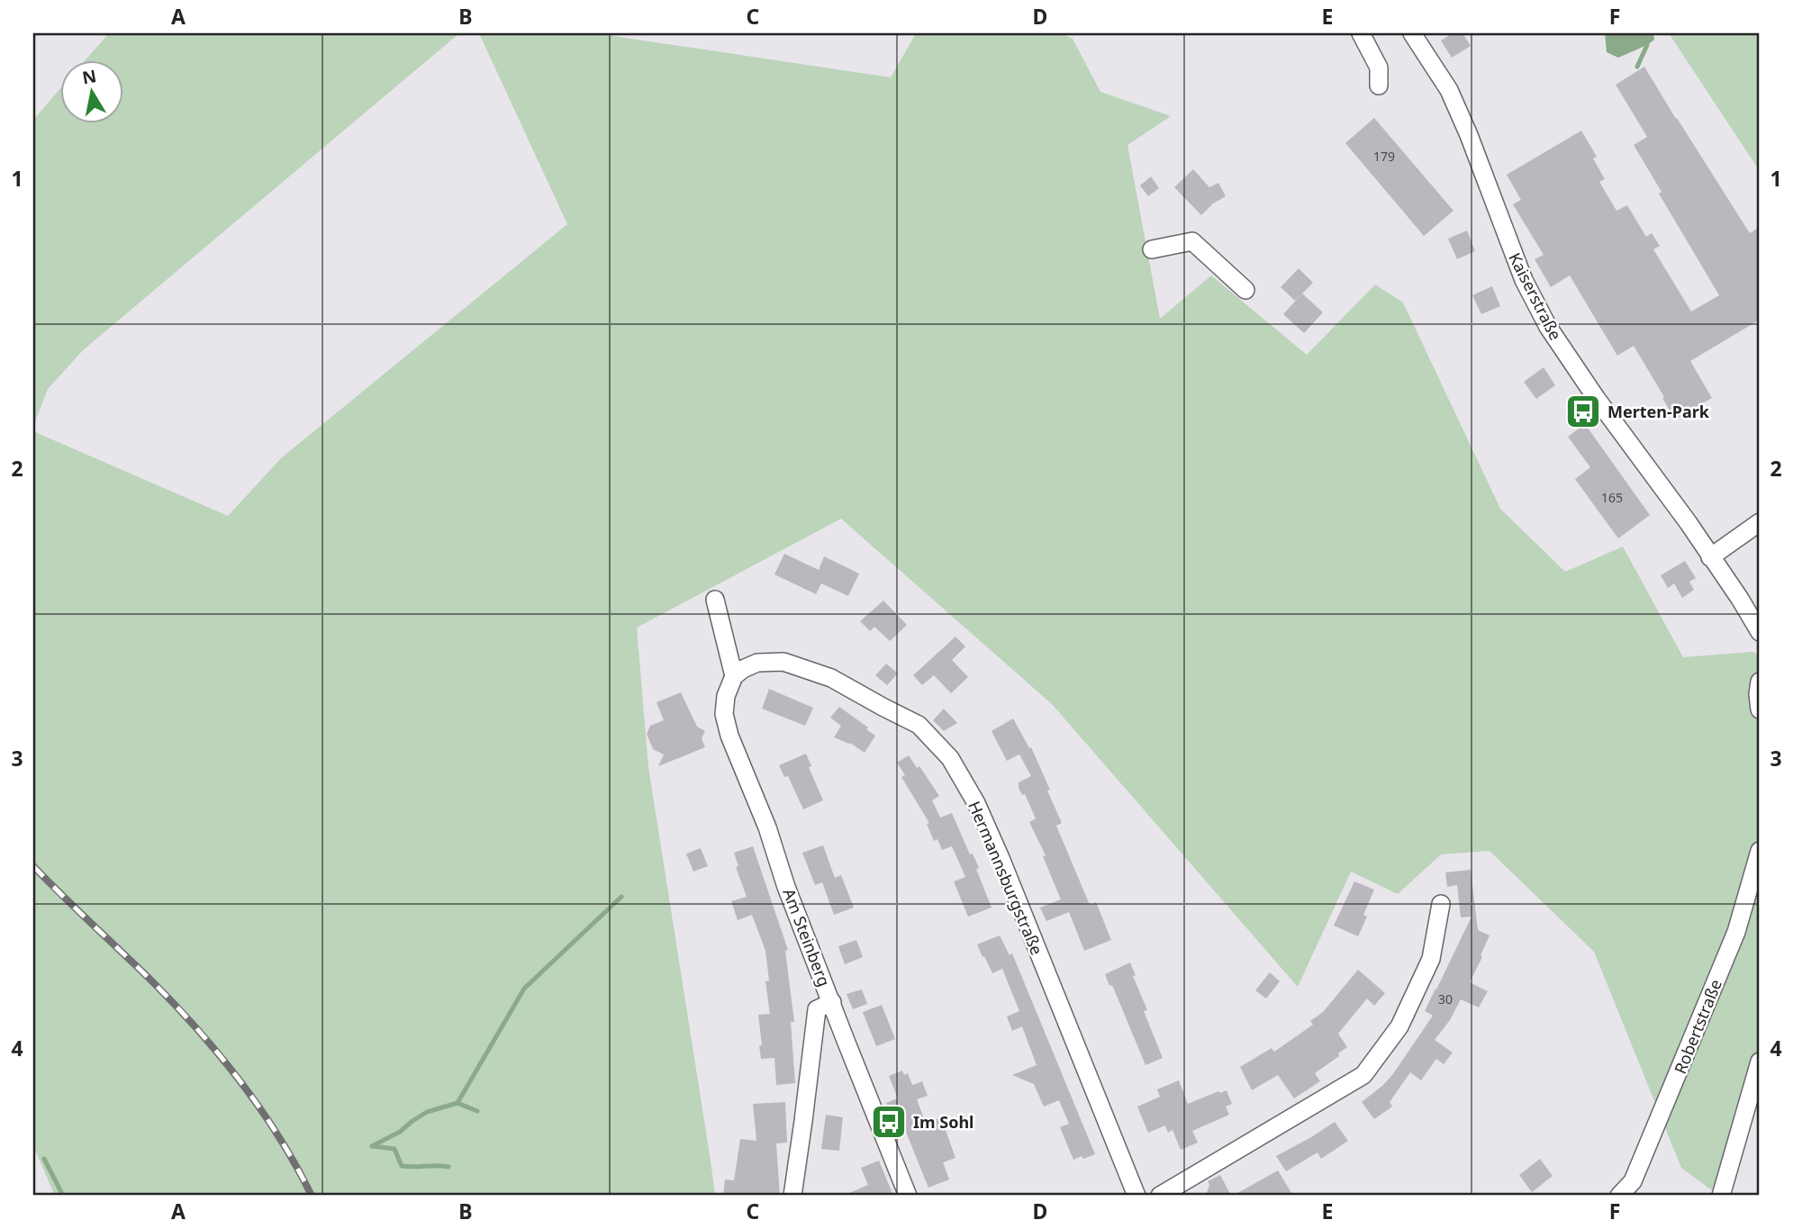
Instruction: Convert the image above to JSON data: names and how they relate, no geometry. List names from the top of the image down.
{
  "streets": {
    "street": [
      "Kaiserstraße",
      "Hermannsburgstraße",
      "Am Steinberg",
      "Robertstraße"
    ]
  },
  "crossings": [
    ["Hermannsburgstraße", "Am Steinberg"]
  ],
  "places": {
    "bus stop": ["Merten-Park", "Im Sohl"]
  },
  "house_numbers": ["179", "165", "30"],
  "north": "top",
  "grid": {
    "columns": [
      "A",
      "B",
      "C",
      "D",
      "E",
      "F"
    ],
    "rows": [
      "1",
      "2",
      "3",
      "4"
    ]
  }
}
